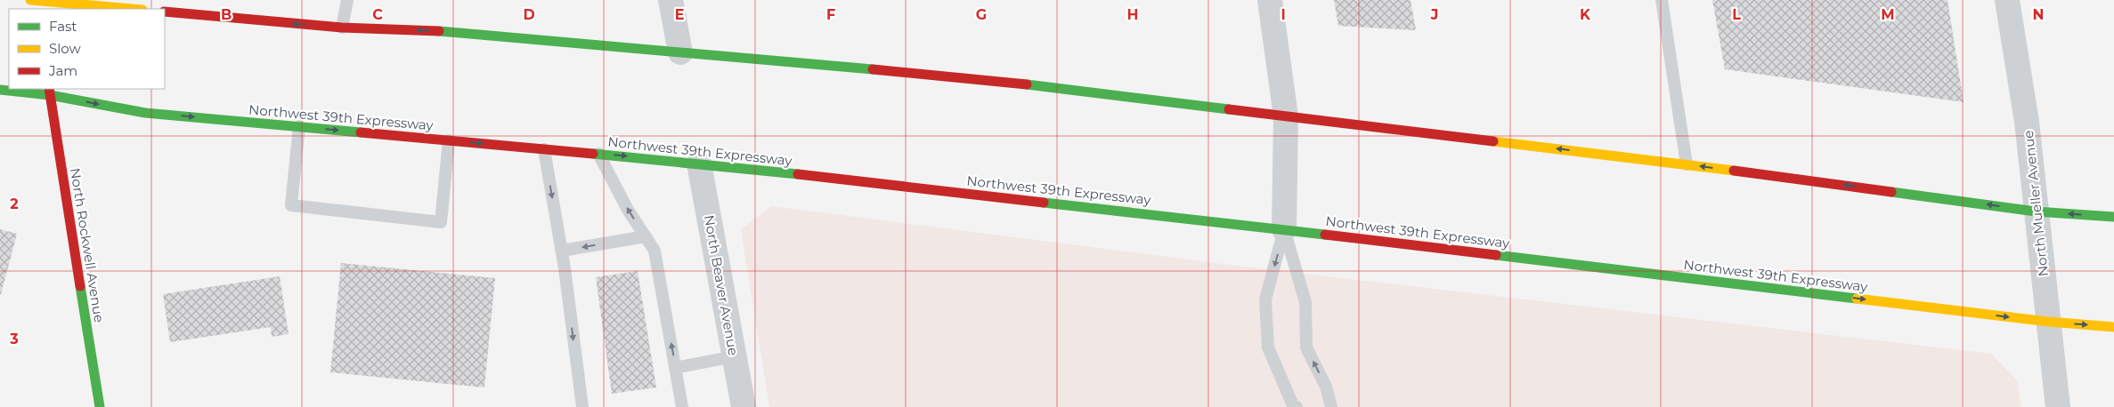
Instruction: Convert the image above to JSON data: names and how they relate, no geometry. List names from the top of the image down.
{
  "streets": {
    "main road": ["Northwest 39th Expressway", "North Rockwell Avenue"],
    "street": ["North Mueller Avenue", "North Beaver Avenue"]
  },
  "crossings": [
    ["Northwest 39th Expressway", "North Mueller Avenue"],
    ["Northwest 39th Expressway", "North Rockwell Avenue"],
    ["Northwest 39th Expressway", "North Beaver Avenue"]
  ],
  "one_way": ["Northwest 39th Expressway"],
  "legend": ["Fast", "Slow", "Jam"],
  "grid": {
    "columns": [
      "B",
      "C",
      "D",
      "E",
      "F",
      "G",
      "H",
      "I",
      "J",
      "K",
      "L",
      "M",
      "N"
    ],
    "rows": ["2", "3"]
  }
}
